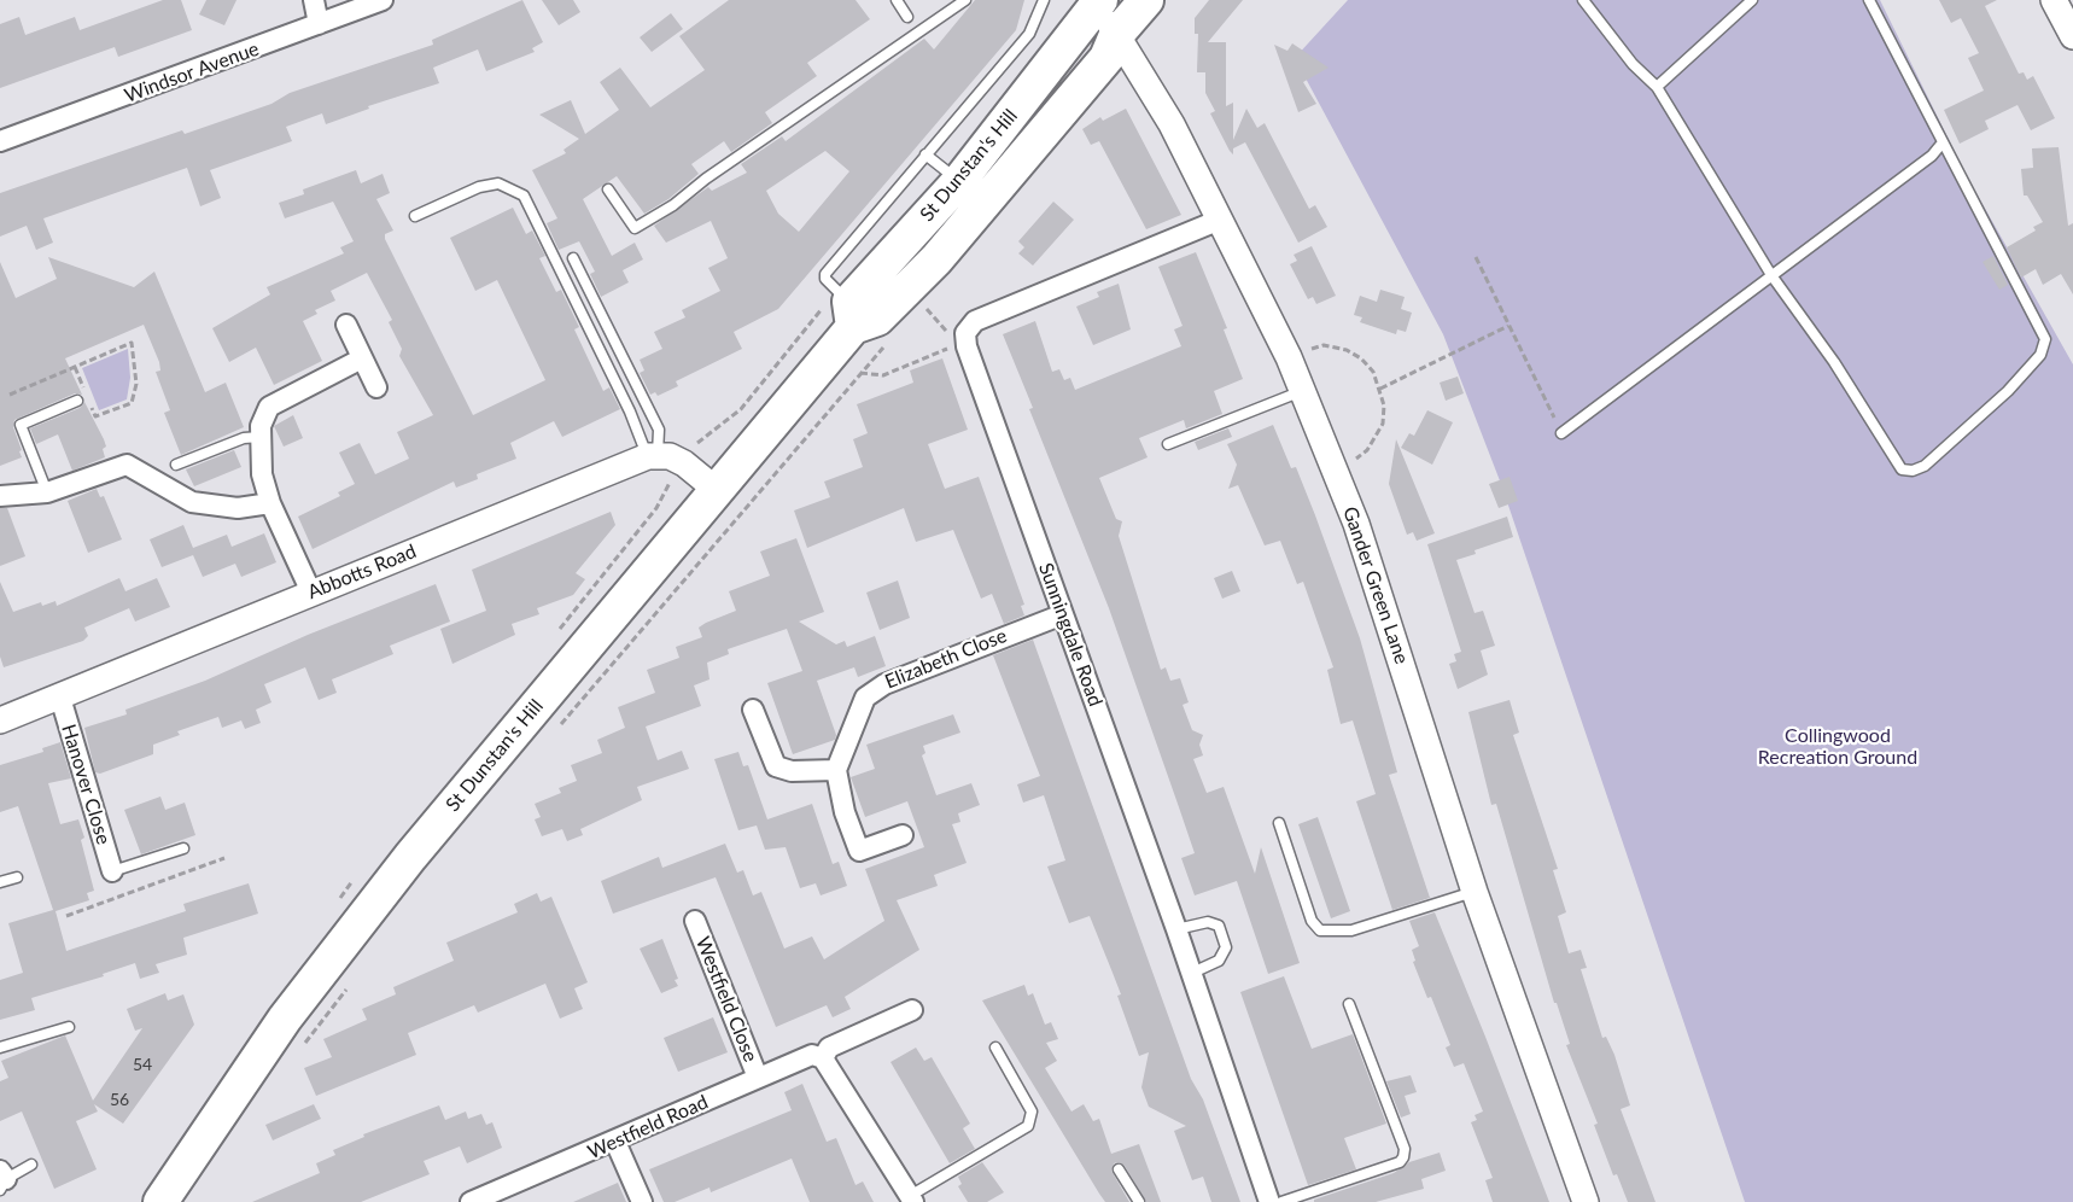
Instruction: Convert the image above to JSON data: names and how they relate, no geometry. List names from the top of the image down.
{
  "streets": {
    "highway": ["St Dunstan's Hill"],
    "street": [
      "Windsor Avenue",
      "Abbotts Road",
      "Gander Green Lane",
      "Sunningdale Road",
      "Elizabeth Close",
      "Hanover Close",
      "Westfield Close",
      "Westfield Road"
    ]
  },
  "crossings": [
    ["St Dunstan's Hill", "Gander Green Lane"],
    ["Abbotts Road", "Hanover Close"],
    ["Sunningdale Road", "Elizabeth Close"],
    ["Westfield Close", "Westfield Road"]
  ],
  "parks": ["Collingwood Recreation Ground"],
  "house_numbers": ["54", "56"]
}
